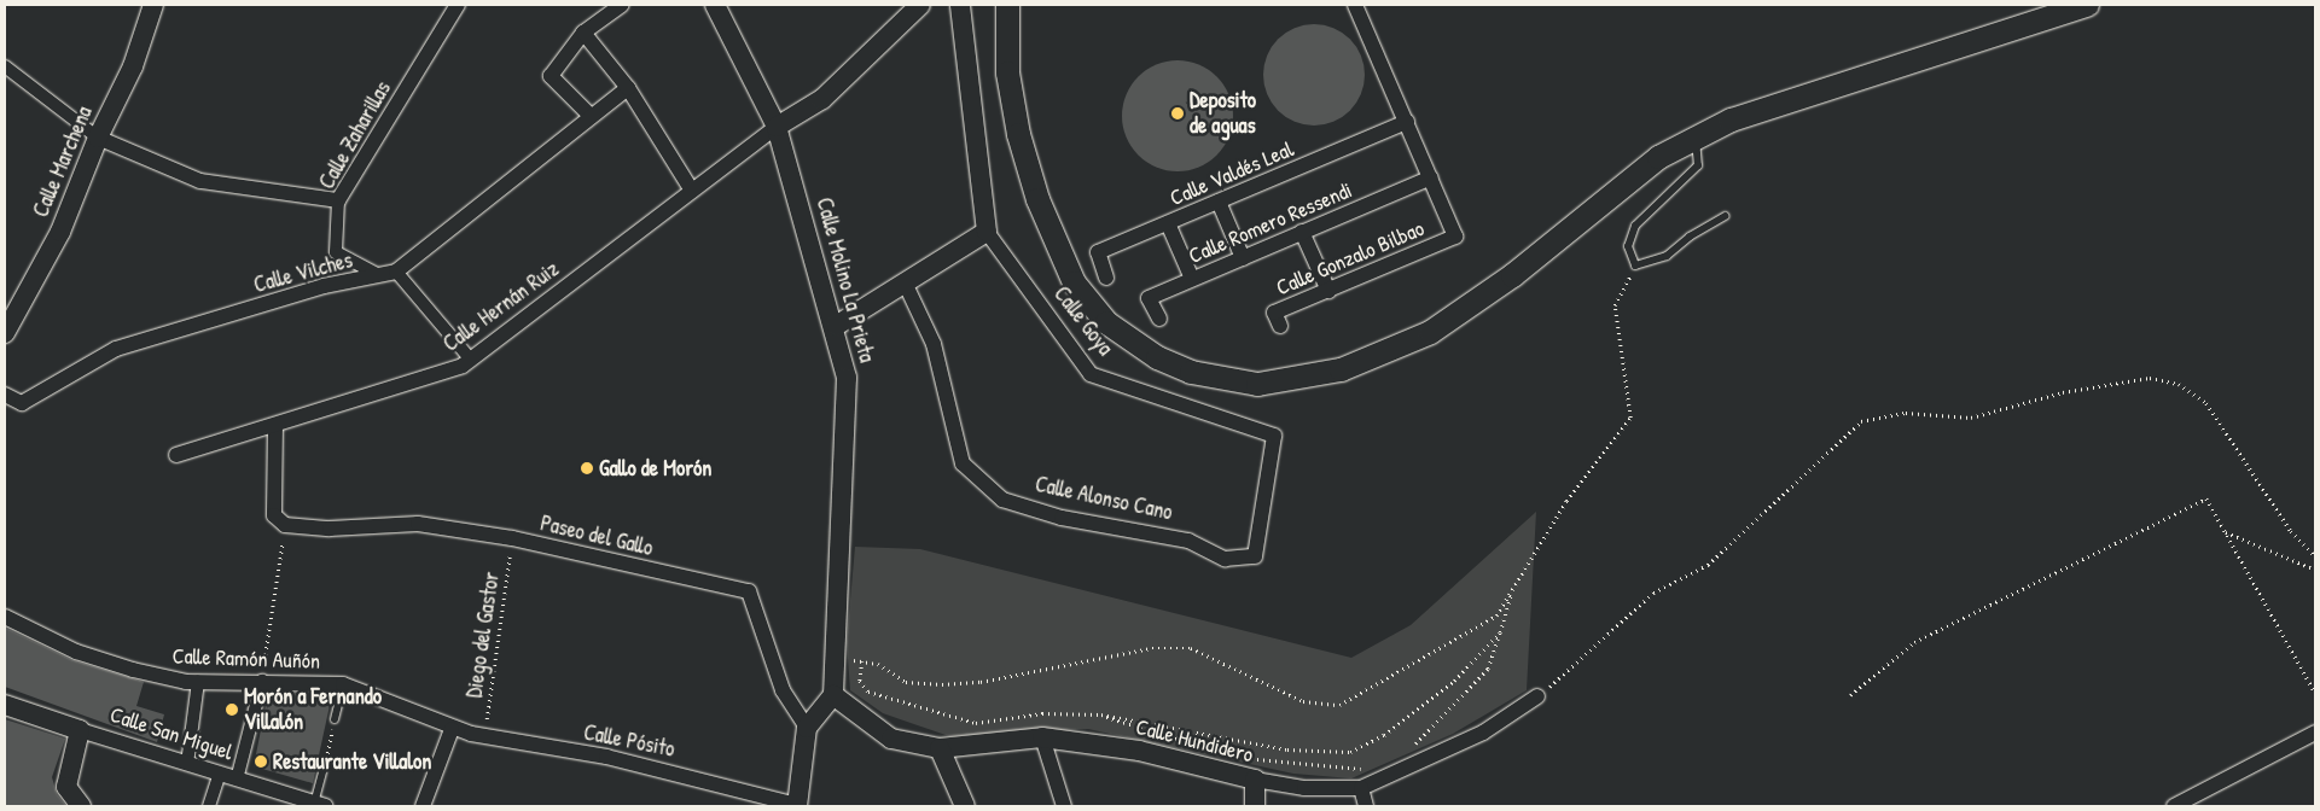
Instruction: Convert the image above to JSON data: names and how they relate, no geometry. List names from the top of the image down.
{
  "streets": {
    "street": [
      "Calle Zaharillas",
      "Calle Marchena",
      "Calle Valdés Leal",
      "Calle Romero Ressendi",
      "Calle Gonzalo Bilbao",
      "Calle Vilches",
      "Calle Molino La Prieta",
      "Calle Hernán Ruiz",
      "Calle Goya",
      "Calle Alonso Cano",
      "Paseo del Gallo",
      "Calle Ramón Auñón",
      "Calle San Miguel",
      "Calle Pósito",
      "Calle Hundidero"
    ],
    "path": ["Diego del Gastor"]
  },
  "crossings": [
    ["Calle Zaharillas", "Calle Vilches"],
    ["Calle Romero Ressendi", "Calle Gonzalo Bilbao"],
    ["Calle Molino La Prieta", "Calle Hernán Ruiz"],
    ["Calle Molino La Prieta", "Calle Hundidero"],
    ["Calle Goya", "Calle Alonso Cano"],
    ["Paseo del Gallo", "Diego del Gastor"],
    ["Diego del Gastor", "Calle Pósito"],
    ["Calle Ramón Auñón", "Calle Pósito"]
  ],
  "places": [
    "Deposito de aguas",
    "Gallo de Morón",
    "Morón a Fernando Villalón",
    "Restaurante Villalon"
  ]
}
